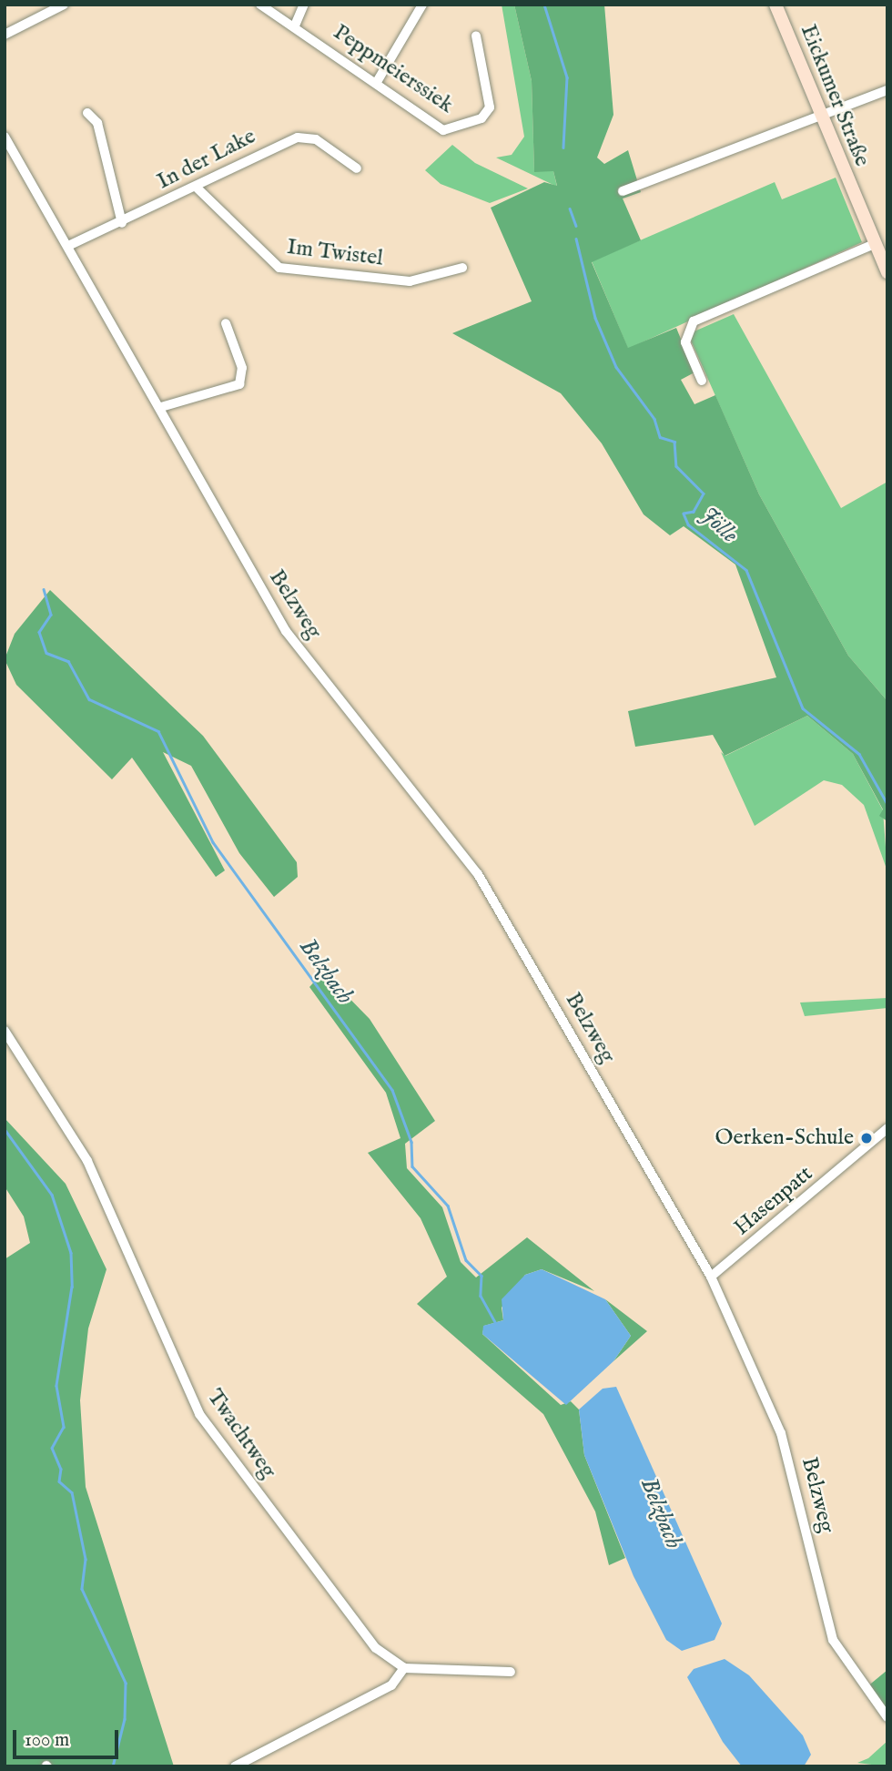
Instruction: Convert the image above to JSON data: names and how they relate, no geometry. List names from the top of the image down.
{
  "streets": {
    "main road": ["Eickumer Straße"],
    "street": [
      "Peppmeierssiek",
      "In der Lake",
      "Im Twistel",
      "Belzweg",
      "Hasenpatt",
      "Twachtweg"
    ]
  },
  "crossings": [
    ["In der Lake", "Im Twistel"],
    ["In der Lake", "Belzweg"],
    ["Belzweg", "Hasenpatt"]
  ],
  "water": ["Jölle", "Belzbach"],
  "places": ["Oerken-Schule"],
  "scale_bar": "100 m"
}
